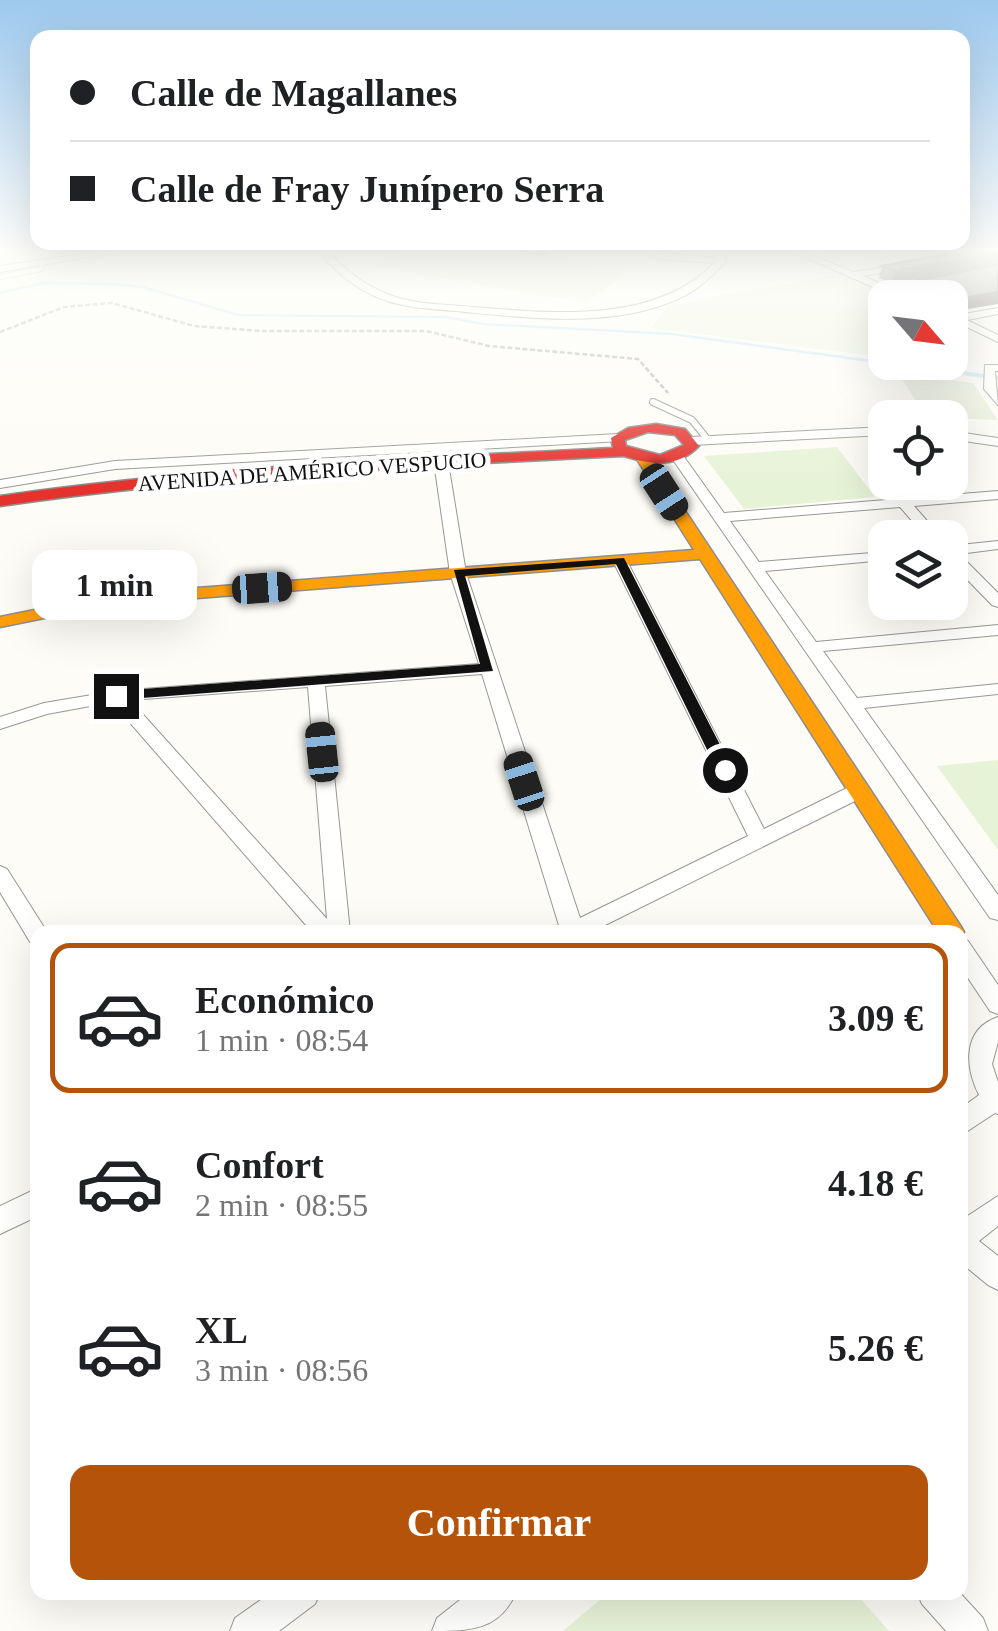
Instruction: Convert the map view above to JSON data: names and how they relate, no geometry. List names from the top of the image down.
{
  "streets": {
    "street": ["AVENIDA DE AMÉRICO VESPUCIO"]
  },
  "north": "bottom right",
  "page": {
    "banner": ["Calle de Magallanes", "Calle de Fray Junípero Serra"],
    "bubble": "1 min",
    "list": [
      {
        "name": "Económico",
        "note": "1 min · 08:54",
        "value": "3.09 €"
      },
      {
        "name": "Confort",
        "note": "2 min · 08:55",
        "value": "4.18 €"
      },
      {
        "name": "XL",
        "note": "3 min · 08:56",
        "value": "5.26 €"
      }
    ],
    "buttons": "Confirmar"
  }
}
